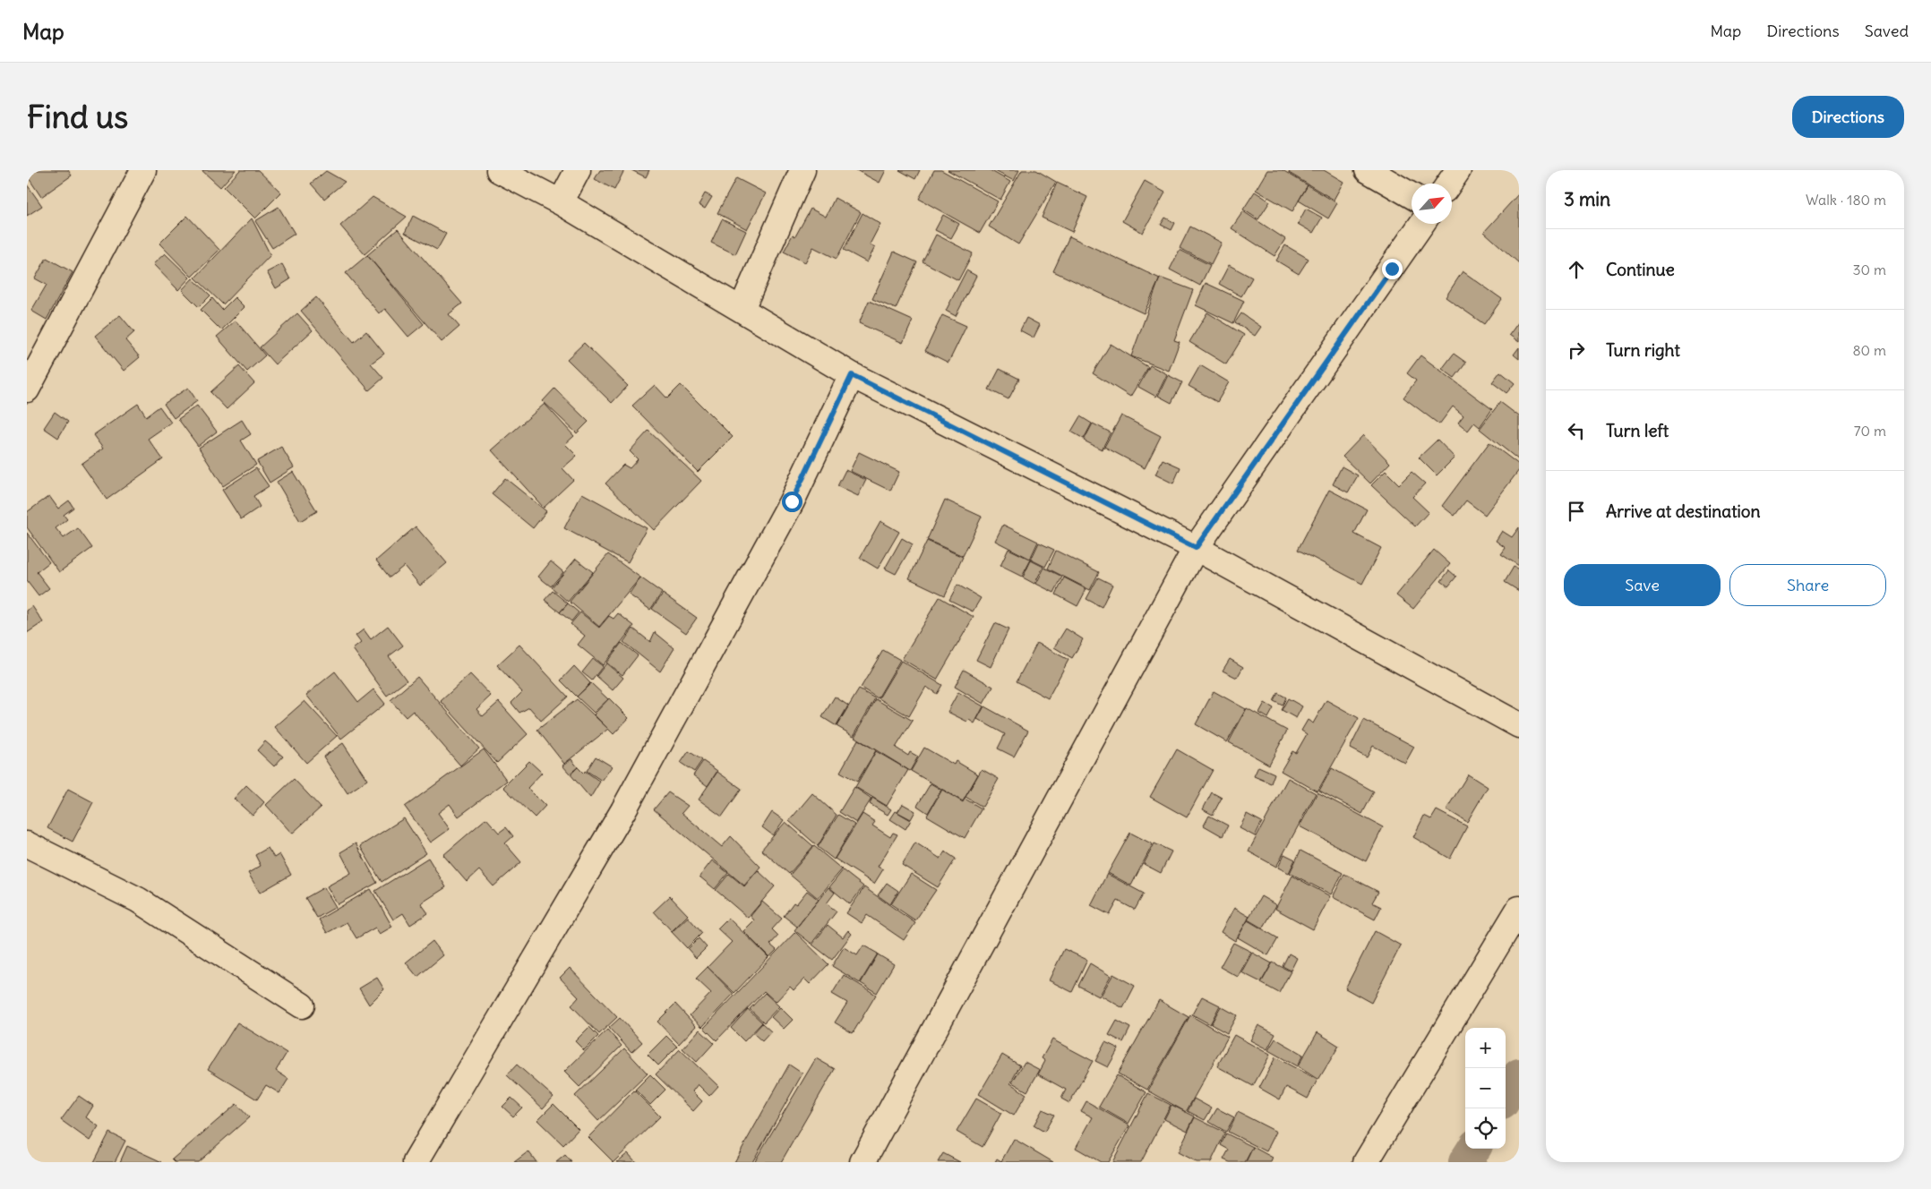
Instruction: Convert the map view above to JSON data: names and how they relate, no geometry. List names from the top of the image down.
{
  "north": "top right",
  "page": {
    "header": "Map",
    "nav": ["Map", "Directions", "Saved"],
    "buttons": [
      "Directions",
      ["Save", "Share"]
    ],
    "title": "Find us",
    "heading": ["3 min", "Walk · 180 m"],
    "list": [
      ["Continue", "30 m"],
      ["Turn right", "80 m"],
      ["Turn left", "70 m"],
      "Arrive at destination"
    ],
    "map_buttons": ["+", "−"]
  }
}
